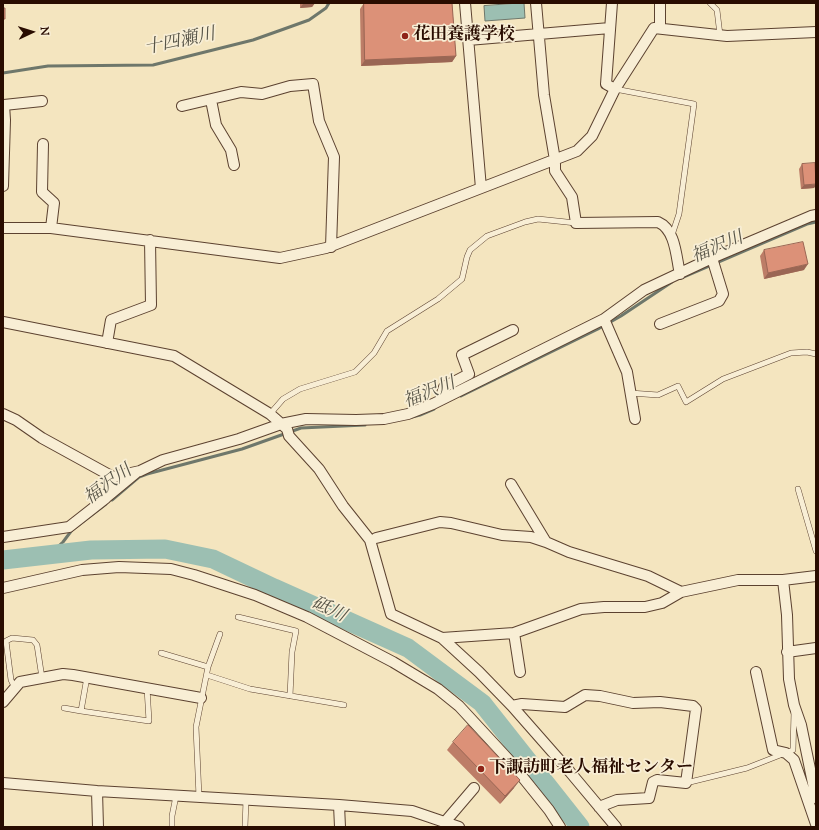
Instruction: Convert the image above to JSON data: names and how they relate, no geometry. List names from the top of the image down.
{
  "water": ["十四瀬川", "福沢川", "砥川"],
  "places": ["花田養護学校", "下諏訪町老人福祉センター"],
  "north": "right"
}
